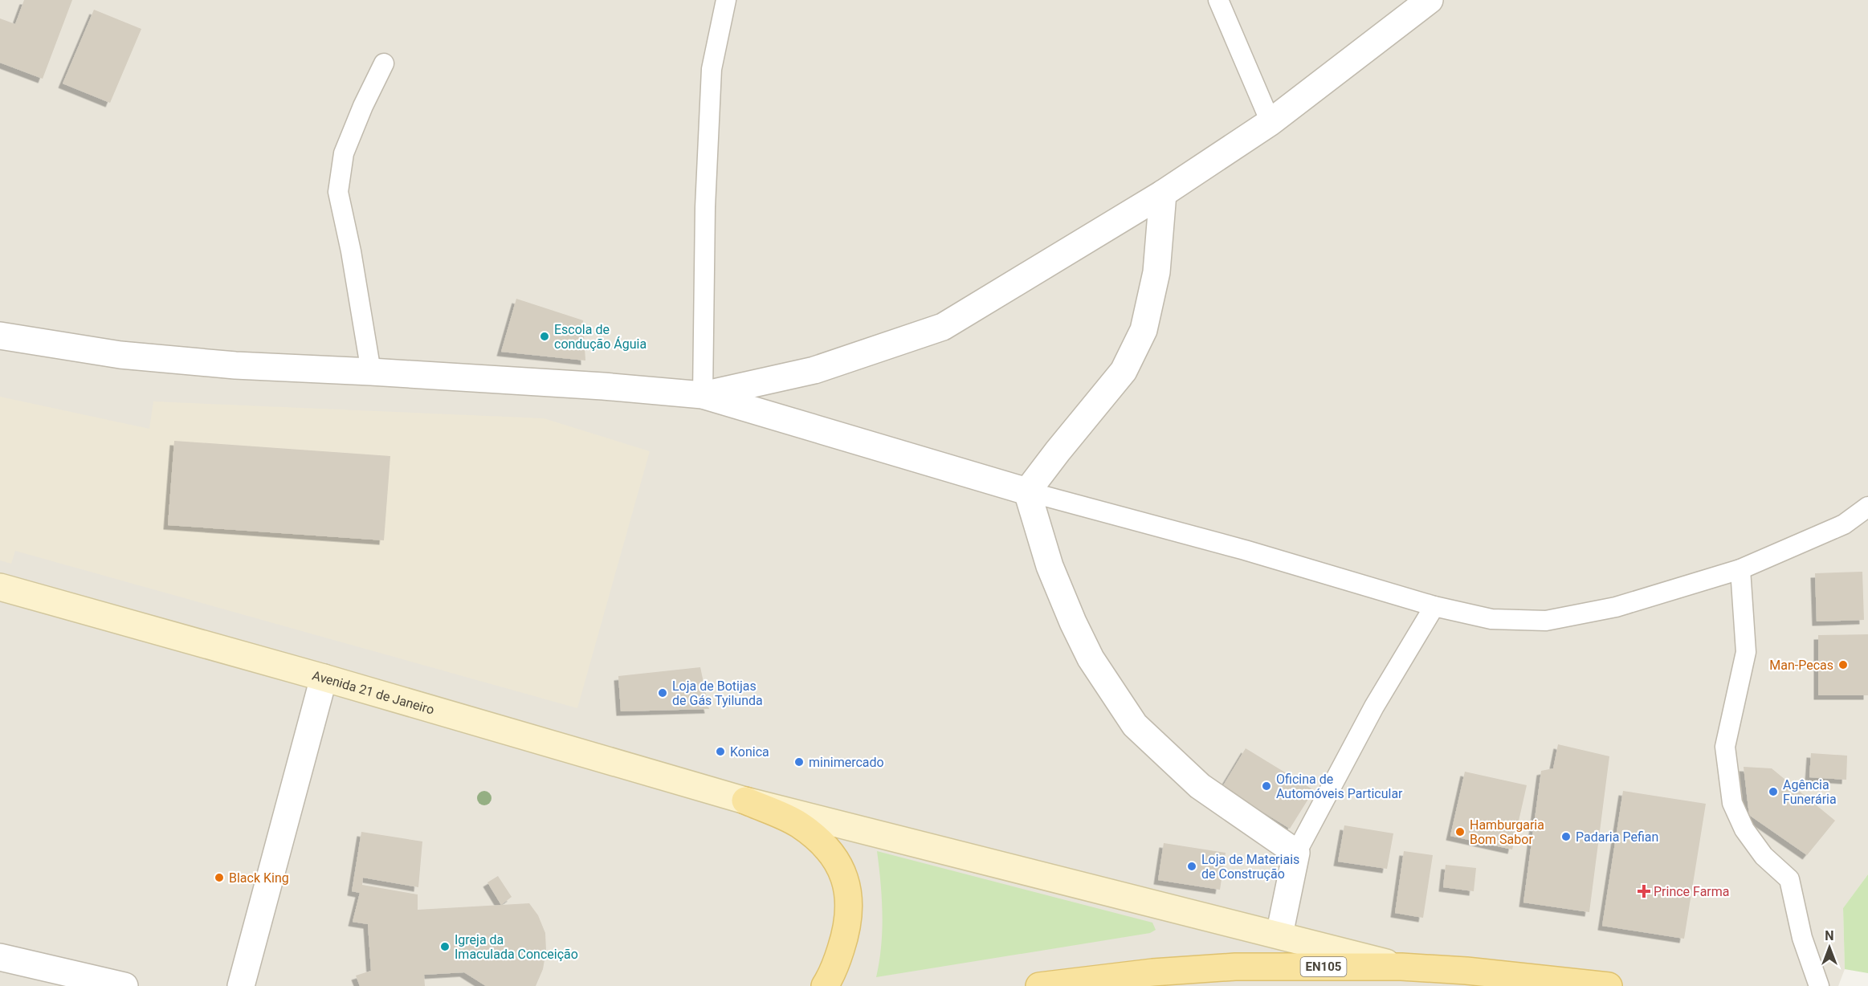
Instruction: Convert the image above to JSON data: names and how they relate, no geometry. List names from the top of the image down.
{
  "streets": {
    "main road": ["Avenida 21 de Janeiro", "EN105"]
  },
  "crossings": [
    ["Avenida 21 de Janeiro", "EN105"]
  ],
  "places": {
    "other": [
      "Escola de condução Águia",
      "Man-Pecas",
      "Loja de Botijas de Gás Tyilunda",
      "Konica",
      "minimercado",
      "Oficina de Automóveis Particular",
      "Agência Funerária",
      "Hamburgaria Bom Sabor",
      "Padaria Pefian",
      "Loja de Materiais de Construção",
      "Black King",
      "Igreja da Imaculada Conceição"
    ],
    "health": ["Prince Farma"]
  },
  "north": "top"
}
